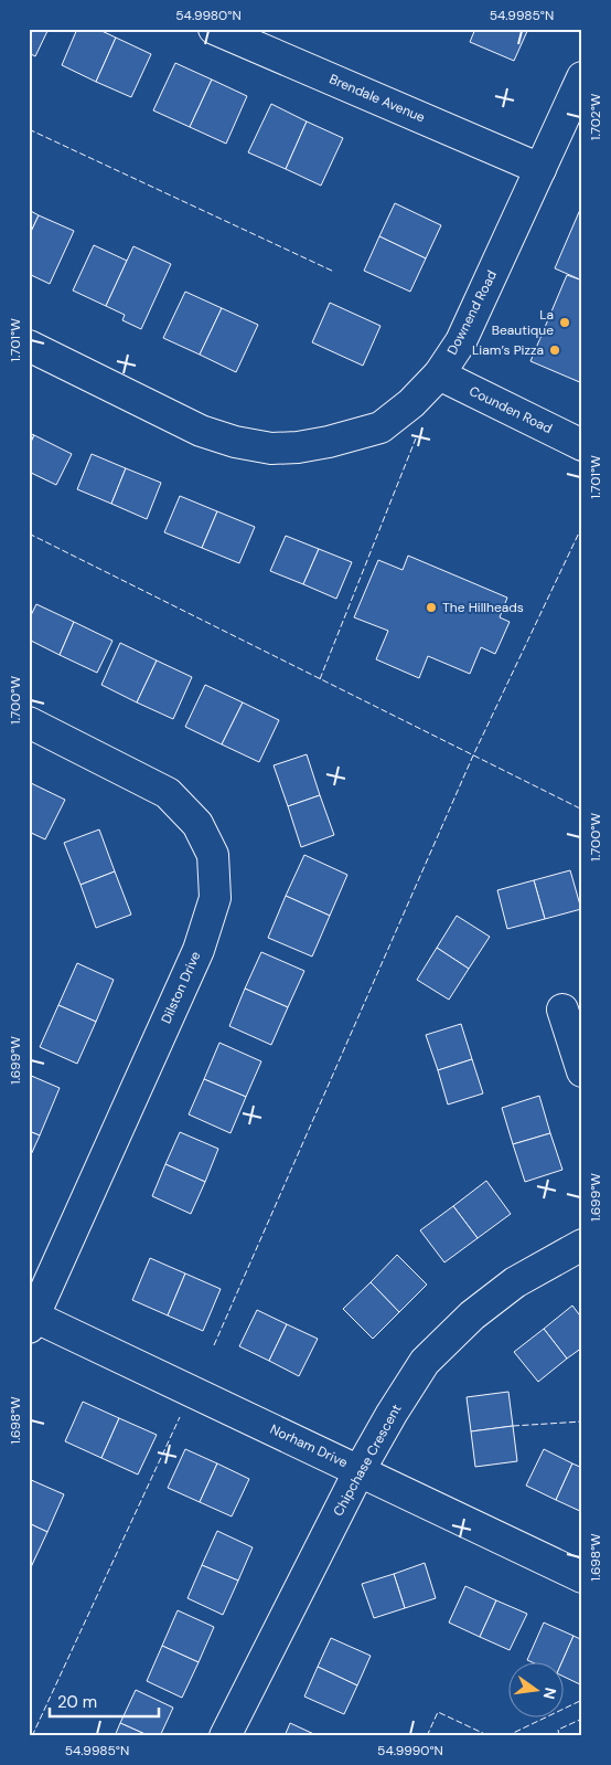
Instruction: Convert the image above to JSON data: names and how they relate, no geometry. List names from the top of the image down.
{
  "streets": {
    "street": [
      "Brendale Avenue",
      "Downend Road",
      "Counden Road",
      "Dilston Drive",
      "Norham Drive",
      "Chipchase Crescent"
    ]
  },
  "crossings": [
    ["Brendale Avenue", "Downend Road"],
    ["Downend Road", "Counden Road"],
    ["Dilston Drive", "Norham Drive"],
    ["Norham Drive", "Chipchase Crescent"]
  ],
  "places": ["La Beautique", "Liam’s Pizza", "The Hillheads"],
  "scale_bar": "20 m",
  "north": "right",
  "coordinates": [
    "54.9980°N",
    "54.9985°N",
    "1.702°W",
    "1.701°W",
    "1.700°W",
    "1.699°W",
    "1.698°W",
    "54.9990°N"
  ]
}
